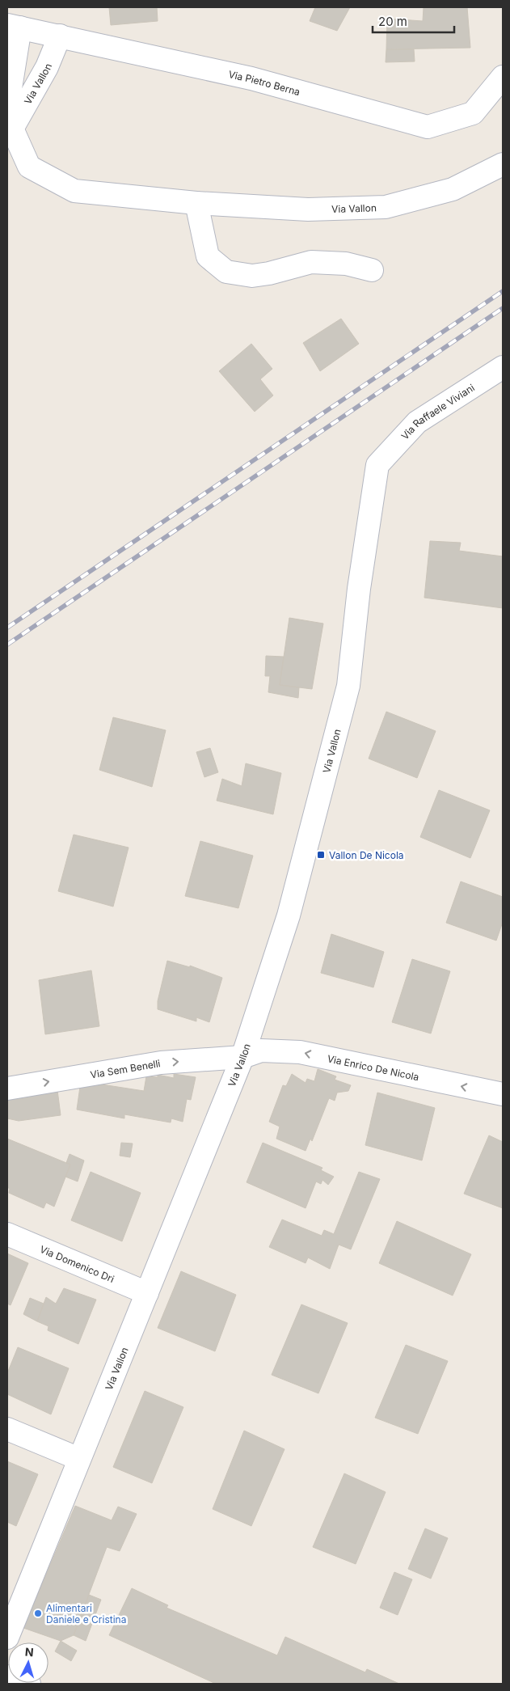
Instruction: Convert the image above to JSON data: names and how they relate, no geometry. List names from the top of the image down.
{
  "streets": {
    "street": [
      "Via Vallon",
      "Via Pietro Berna",
      "Via Raffaele Viviani",
      "Via Enrico De Nicola",
      "Via Sem Benelli",
      "Via Domenico Dri"
    ]
  },
  "crossings": [
    ["Via Vallon", "Via Pietro Berna"],
    ["Via Vallon", "Via Raffaele Viviani"],
    ["Via Vallon", "Via Enrico De Nicola"],
    ["Via Vallon", "Via Sem Benelli"],
    ["Via Vallon", "Via Domenico Dri"],
    ["Via Enrico De Nicola", "Via Sem Benelli"]
  ],
  "one_way": ["Via Enrico De Nicola", "Via Sem Benelli"],
  "places": {
    "transit": ["Vallon De Nicola"],
    "other": ["Alimentari Daniele e Cristina"]
  },
  "scale_bar": "20 m",
  "north": "top"
}
